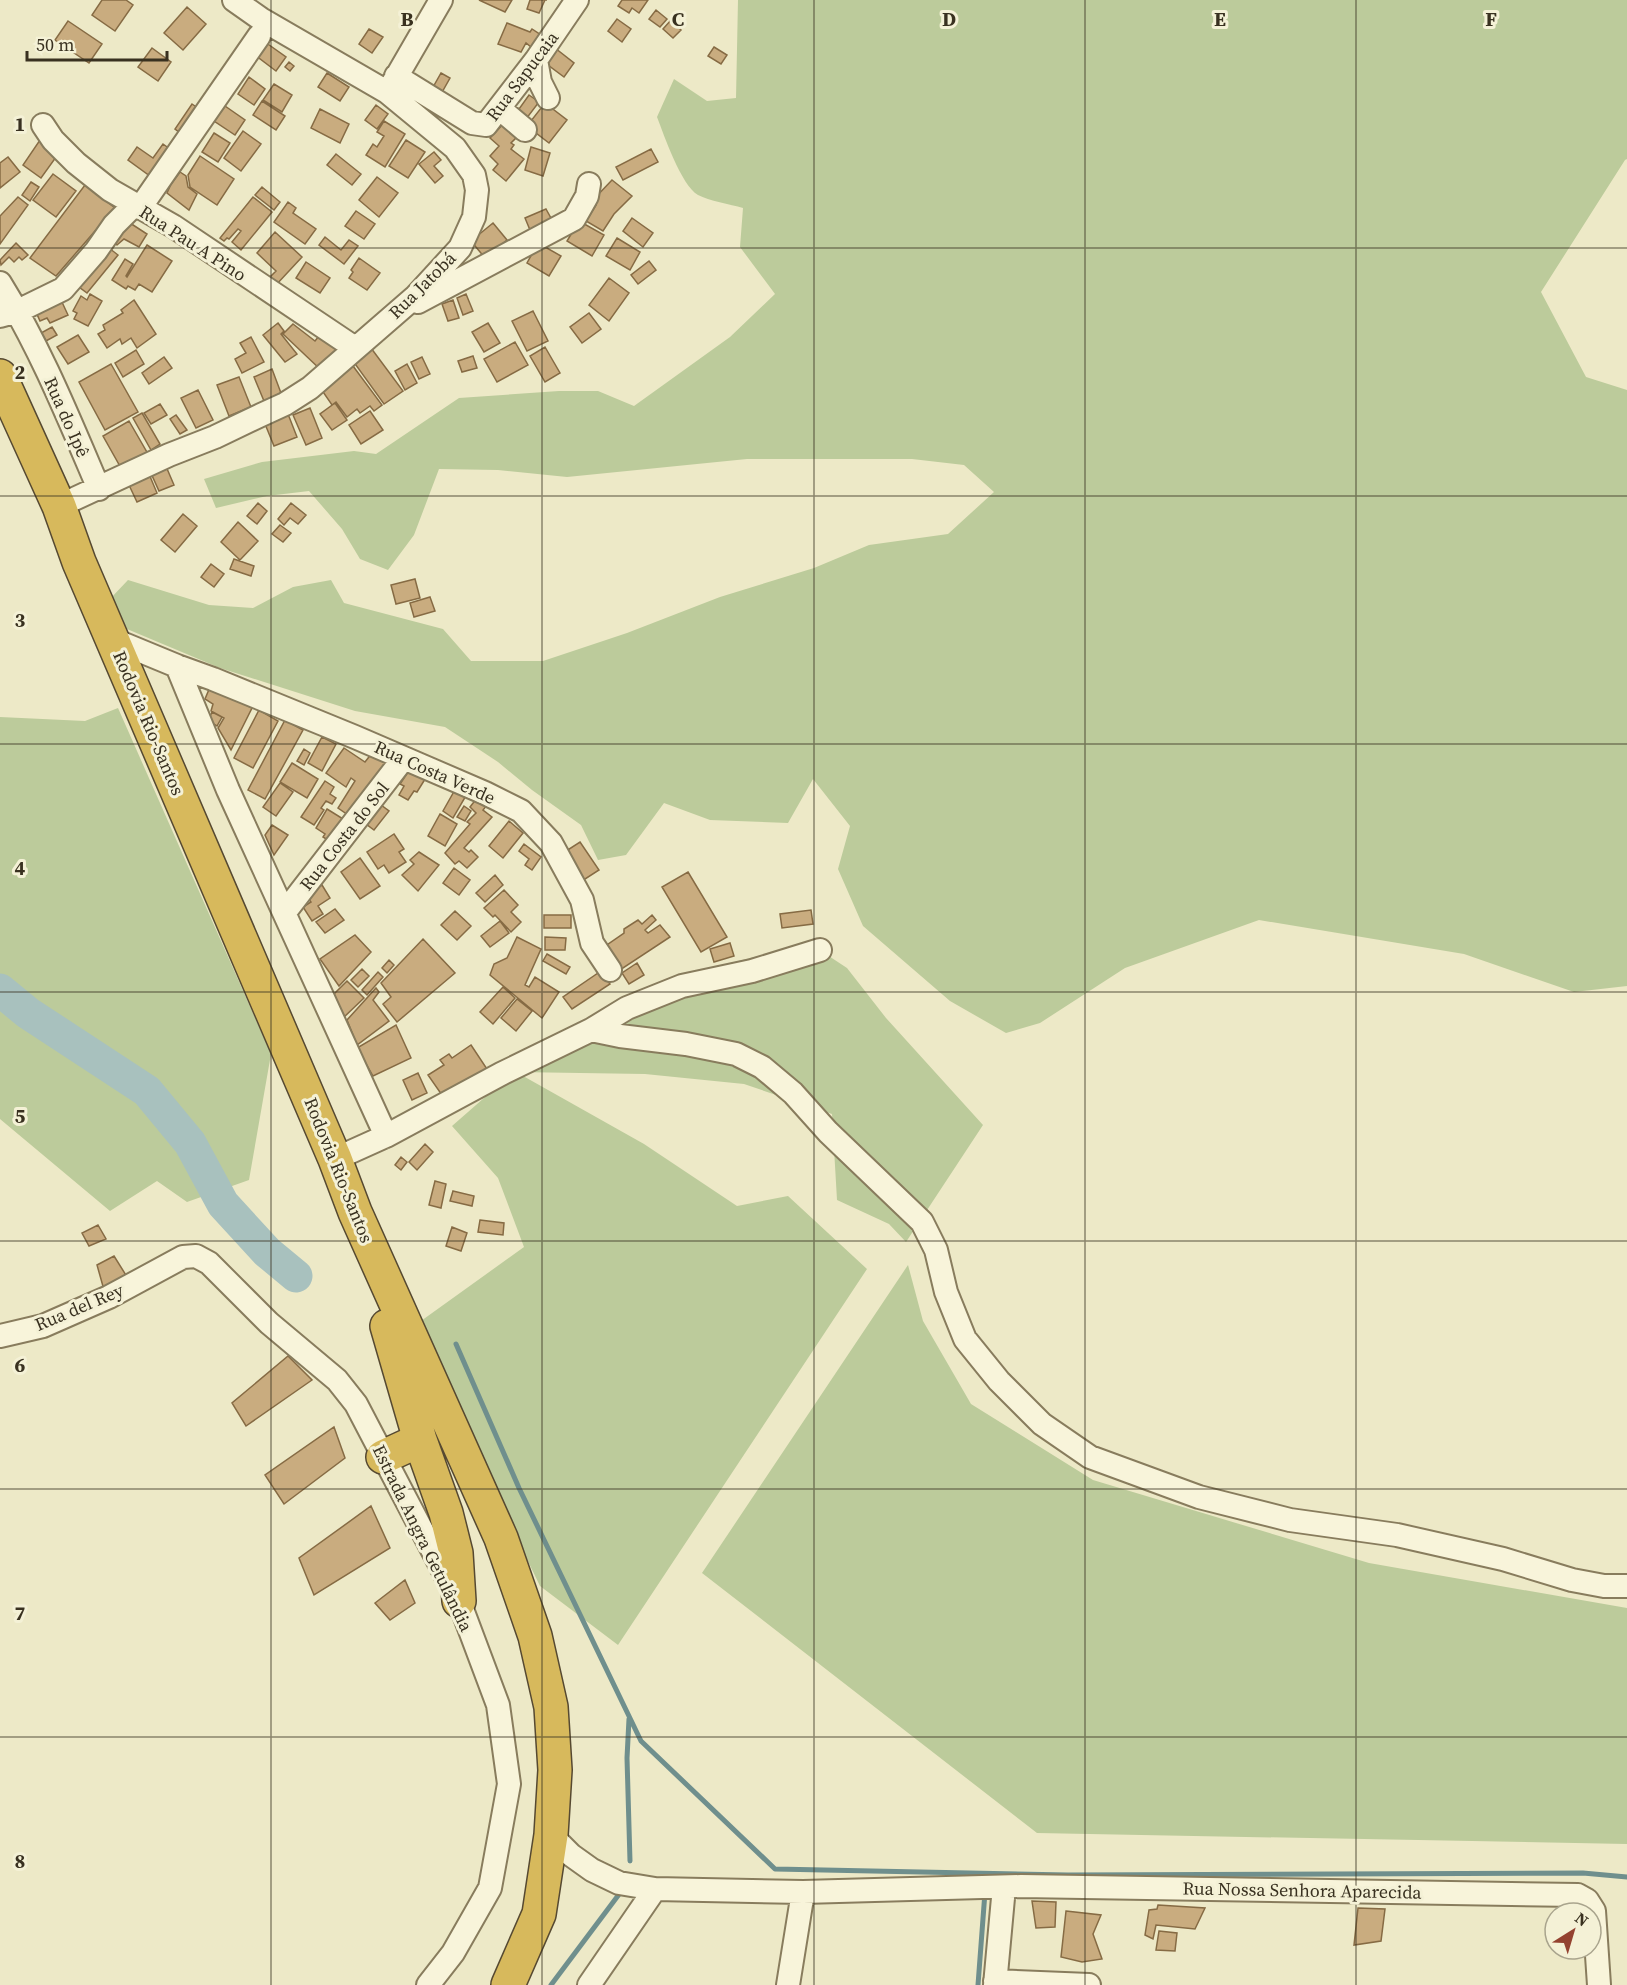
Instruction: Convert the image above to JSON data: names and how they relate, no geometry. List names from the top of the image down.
{
  "streets": {
    "highway": ["Rodovia Rio-Santos"],
    "street": [
      "Rua Sapucaia",
      "Rua Pau A Pino",
      "Rua Jatobá",
      "Rua do Ipê",
      "Rua Costa Verde",
      "Rua Costa do Sol",
      "Rua del Rey",
      "Estrada Angra Getulândia",
      "Rua Nossa Senhora Aparecida"
    ]
  },
  "crossings": [
    ["Rua Sapucaia", "Rua Jatobá"],
    ["Rua Pau A Pino", "Rua Jatobá"],
    ["Rua Jatobá", "Rua do Ipê"],
    ["Rua Jatobá", "Rodovia Rio-Santos"],
    ["Rodovia Rio-Santos", "Rua Costa Verde"],
    ["Rodovia Rio-Santos", "Rua Nossa Senhora Aparecida"],
    ["Rua Costa Verde", "Rua Costa do Sol"],
    ["Rua del Rey", "Estrada Angra Getulândia"]
  ],
  "scale_bar": "50 m",
  "north": "top right",
  "grid": {
    "columns": [
      "B",
      "C",
      "D",
      "E",
      "F"
    ],
    "rows": [
      "1",
      "2",
      "3",
      "4",
      "5",
      "6",
      "7",
      "8"
    ]
  }
}
